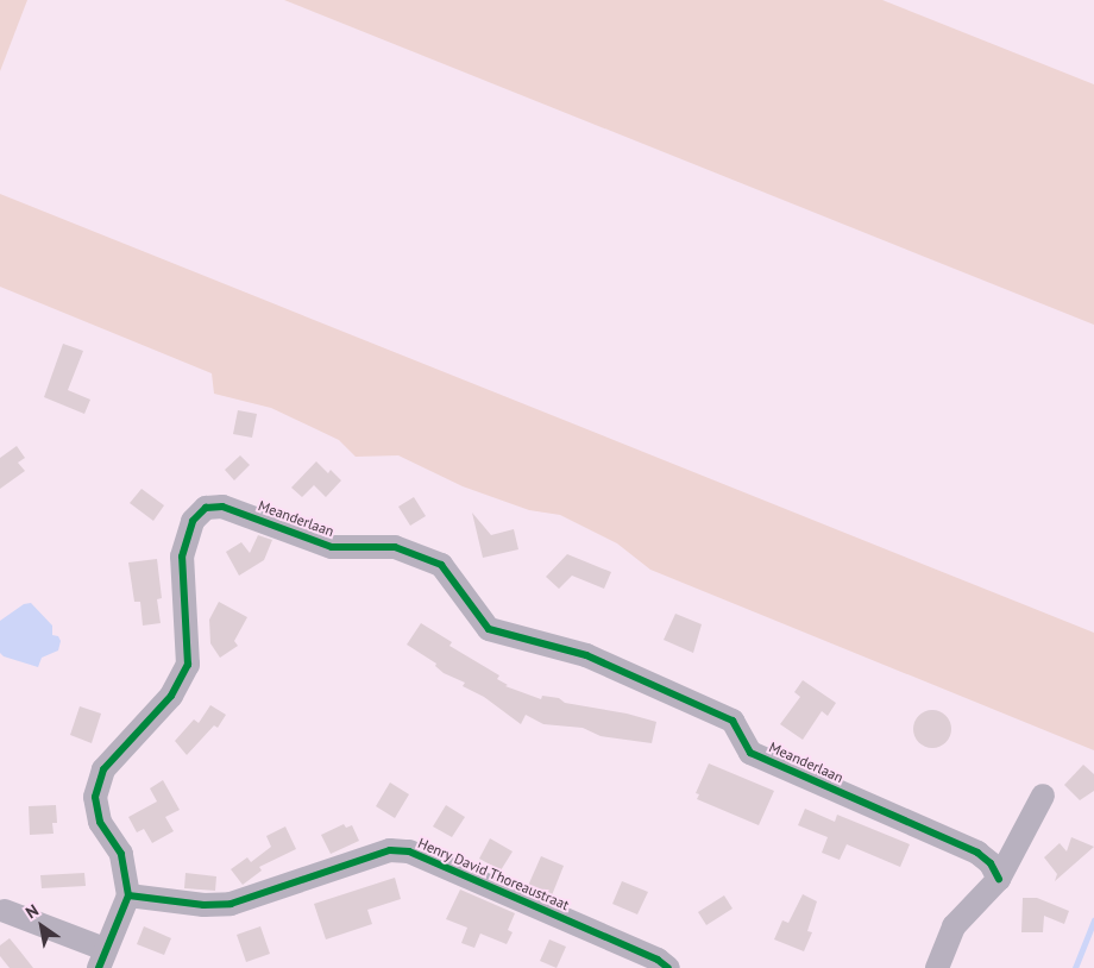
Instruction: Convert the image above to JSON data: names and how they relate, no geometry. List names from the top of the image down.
{
  "streets": {
    "street": ["Meanderlaan", "Henry David Thoreaustraat"]
  },
  "crossings": [
    ["Meanderlaan", "Henry David Thoreaustraat"]
  ],
  "north": "top left"
}
